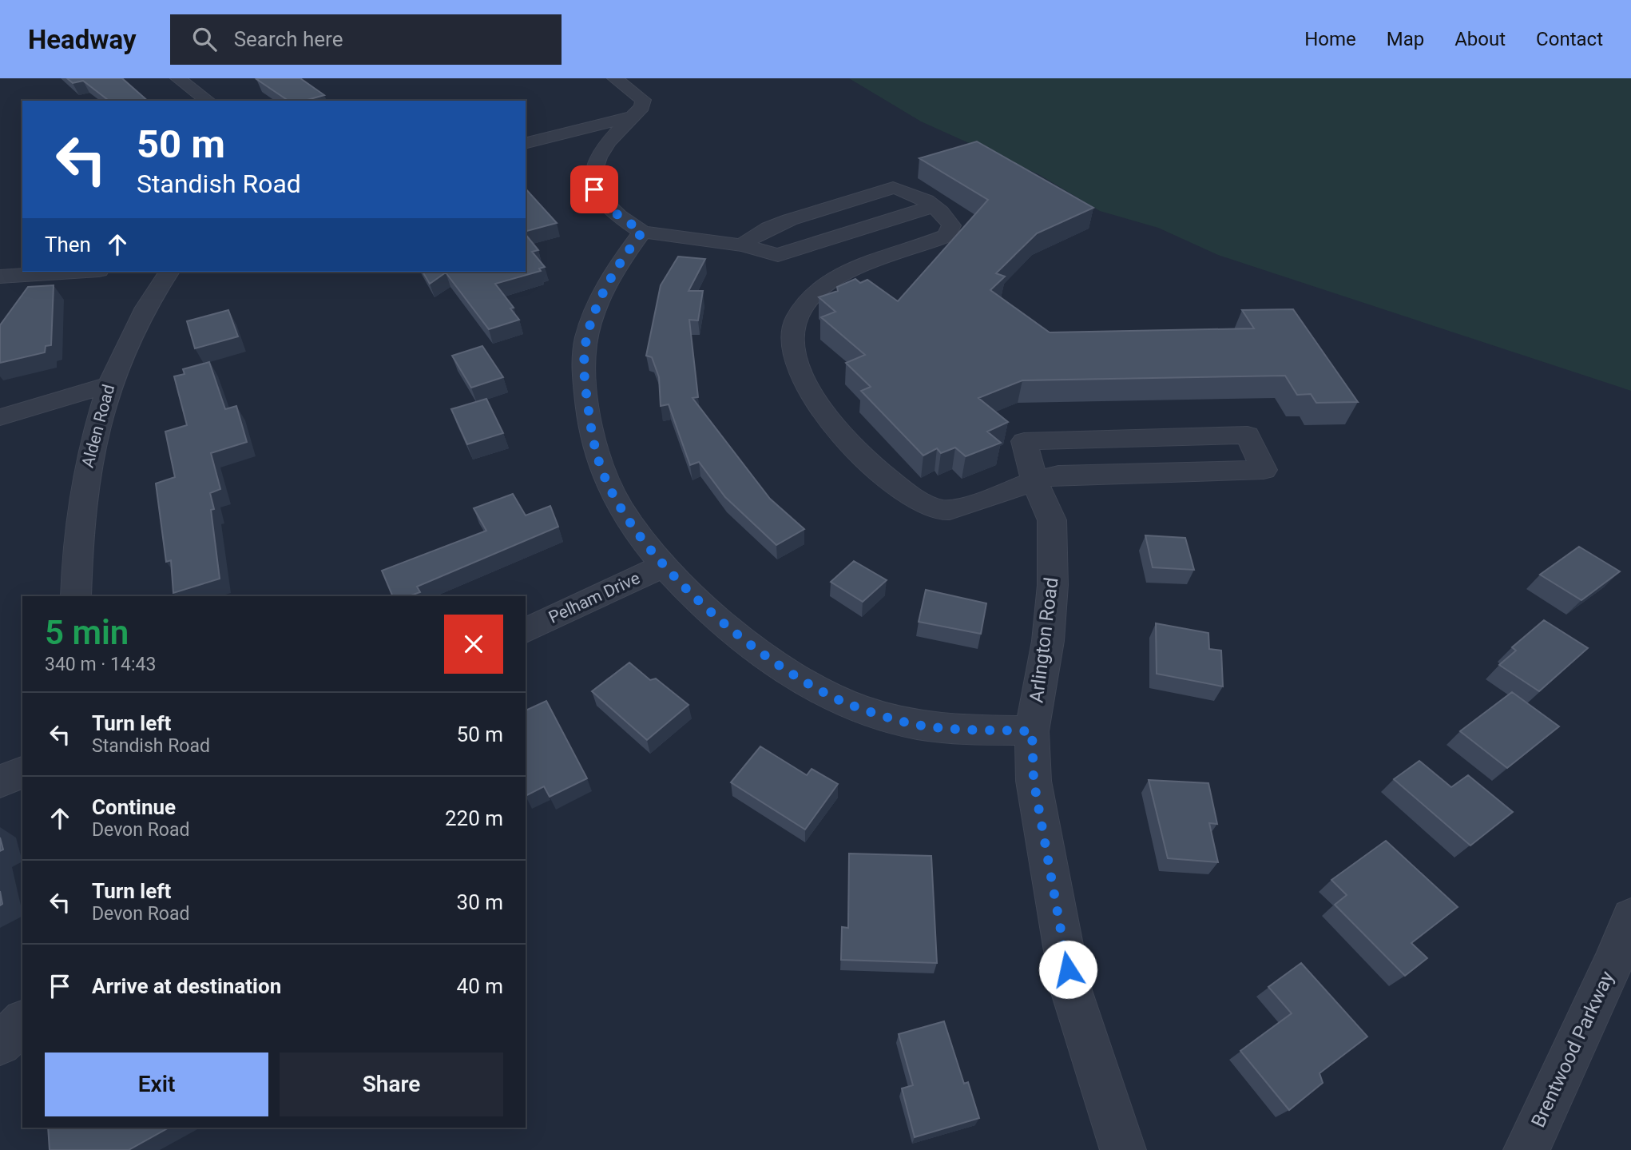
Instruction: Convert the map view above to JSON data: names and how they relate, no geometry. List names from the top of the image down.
{
  "streets": {
    "street": [
      "Alden Road",
      "Pelham Drive",
      "Arlington Road",
      "Brentwood Parkway"
    ]
  },
  "page": {
    "header": "Headway",
    "search": "Search here",
    "nav": [
      "Home",
      "Map",
      "About",
      "Contact"
    ],
    "turn": ["50 m", "Standish Road"],
    "then": "Then",
    "heading": ["5 min", "340 m · 14:43"],
    "list": [
      {
        "name": "Turn left",
        "note": "Standish Road",
        "value": "50 m"
      },
      {
        "name": "Continue",
        "note": "Devon Road",
        "value": "220 m"
      },
      {
        "name": "Turn left",
        "note": "Devon Road",
        "value": "30 m"
      },
      {
        "name": "Arrive at destination",
        "value": "40 m"
      }
    ],
    "buttons": ["Exit", "Share"]
  }
}
